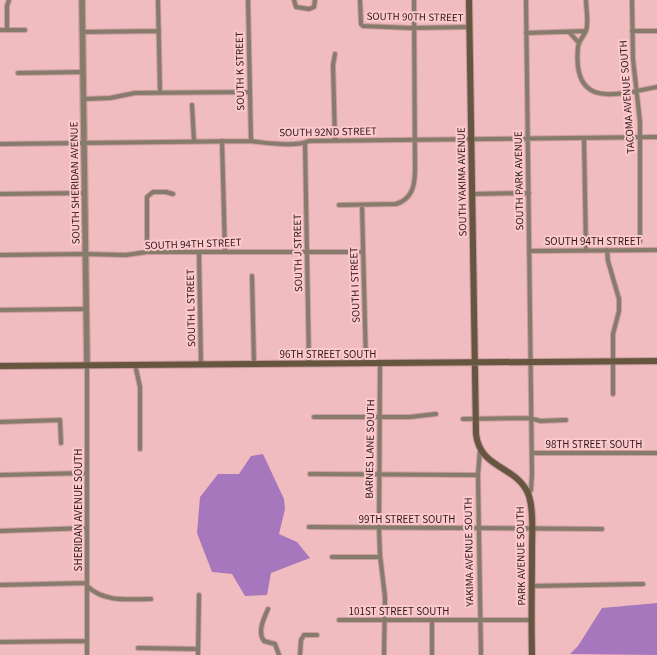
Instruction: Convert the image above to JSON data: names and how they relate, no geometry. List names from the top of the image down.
{
  "streets": {
    "main road": [
      "SOUTH YAKIMA AVENUE",
      "96TH STREET SOUTH",
      "YAKIMA AVENUE SOUTH",
      "PARK AVENUE SOUTH"
    ],
    "street": [
      "SOUTH 90TH STREET",
      "SOUTH K STREET",
      "TACOMA AVENUE SOUTH",
      "SOUTH 92ND STREET",
      "SOUTH PARK AVENUE",
      "SOUTH SHERIDAN AVENUE",
      "SOUTH 94TH STREET",
      "SOUTH J STREET",
      "SOUTH I STREET",
      "SOUTH L STREET",
      "98TH STREET SOUTH",
      "BARNES LANE SOUTH",
      "SHERIDAN AVENUE SOUTH",
      "99TH STREET SOUTH",
      "101ST STREET SOUTH"
    ]
  },
  "crossings": [
    ["SOUTH 90TH STREET", "SOUTH YAKIMA AVENUE"],
    ["SOUTH K STREET", "SOUTH 92ND STREET"],
    ["TACOMA AVENUE SOUTH", "SOUTH 92ND STREET"],
    ["SOUTH 92ND STREET", "SOUTH PARK AVENUE"],
    ["SOUTH 92ND STREET", "SOUTH YAKIMA AVENUE"],
    ["SOUTH 92ND STREET", "SOUTH SHERIDAN AVENUE"],
    ["SOUTH 92ND STREET", "SOUTH J STREET"],
    ["SOUTH PARK AVENUE", "SOUTH 94TH STREET"],
    ["SOUTH PARK AVENUE", "96TH STREET SOUTH"],
    ["SOUTH PARK AVENUE", "PARK AVENUE SOUTH"],
    ["SOUTH YAKIMA AVENUE", "96TH STREET SOUTH"],
    ["SOUTH YAKIMA AVENUE", "YAKIMA AVENUE SOUTH"],
    ["SOUTH SHERIDAN AVENUE", "SOUTH 94TH STREET"],
    ["SOUTH SHERIDAN AVENUE", "96TH STREET SOUTH"],
    ["SOUTH SHERIDAN AVENUE", "SHERIDAN AVENUE SOUTH"],
    ["SOUTH 94TH STREET", "SOUTH J STREET"],
    ["SOUTH 94TH STREET", "SOUTH I STREET"],
    ["SOUTH 94TH STREET", "SOUTH L STREET"],
    ["SOUTH J STREET", "96TH STREET SOUTH"],
    ["SOUTH I STREET", "96TH STREET SOUTH"],
    ["SOUTH L STREET", "96TH STREET SOUTH"],
    ["96TH STREET SOUTH", "BARNES LANE SOUTH"],
    ["96TH STREET SOUTH", "SHERIDAN AVENUE SOUTH"],
    ["96TH STREET SOUTH", "YAKIMA AVENUE SOUTH"],
    ["96TH STREET SOUTH", "PARK AVENUE SOUTH"],
    ["98TH STREET SOUTH", "PARK AVENUE SOUTH"],
    ["BARNES LANE SOUTH", "99TH STREET SOUTH"],
    ["BARNES LANE SOUTH", "101ST STREET SOUTH"],
    ["99TH STREET SOUTH", "YAKIMA AVENUE SOUTH"],
    ["99TH STREET SOUTH", "PARK AVENUE SOUTH"],
    ["YAKIMA AVENUE SOUTH", "101ST STREET SOUTH"],
    ["PARK AVENUE SOUTH", "101ST STREET SOUTH"]
  ]
}
